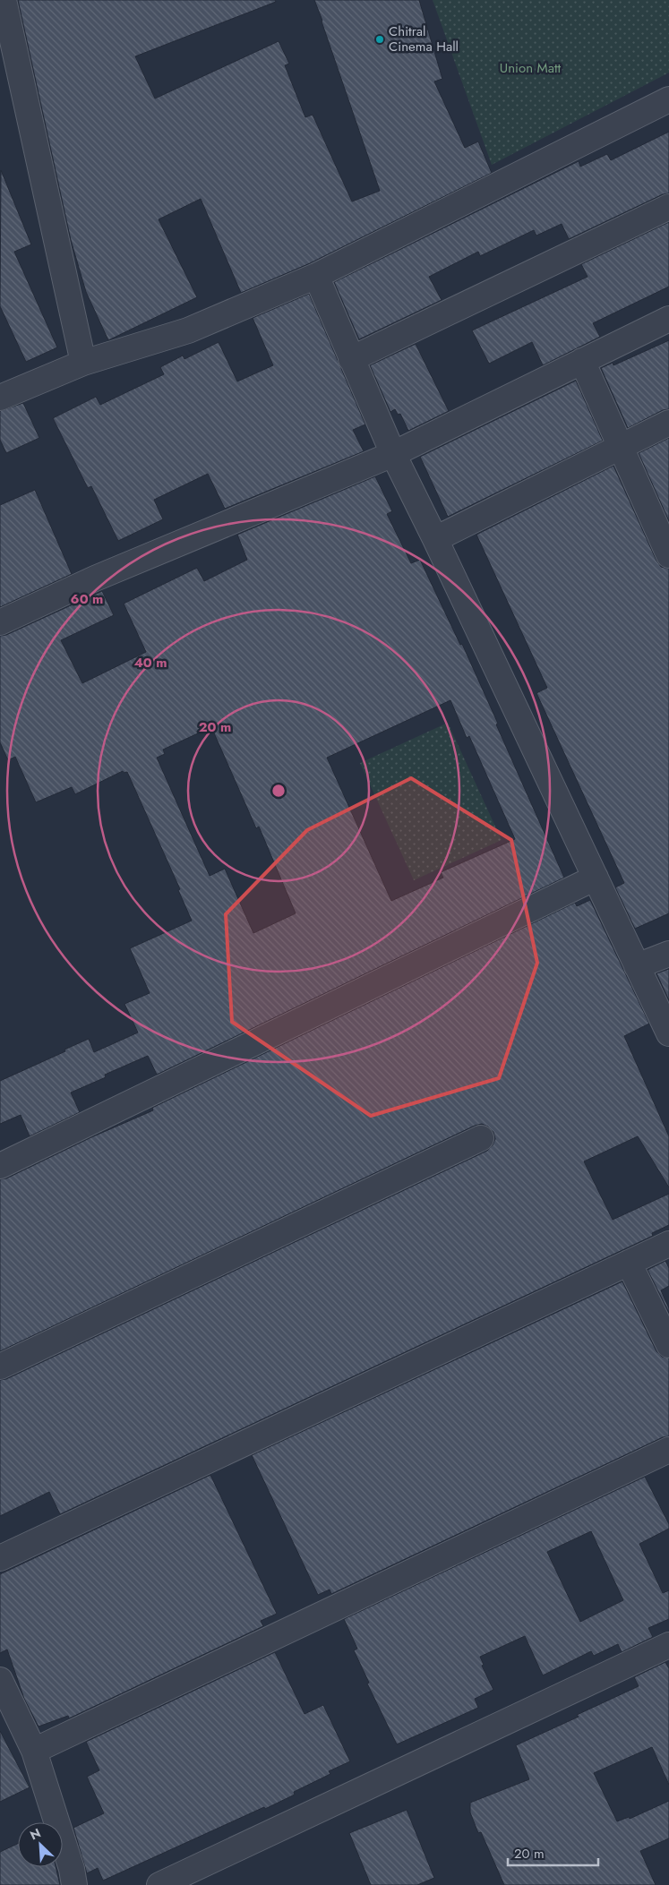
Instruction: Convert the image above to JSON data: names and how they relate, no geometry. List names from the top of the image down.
{
  "parks": ["Union Matt"],
  "places": ["Chitral Cinema Hall"],
  "scale_bar": "20 m",
  "north": "top left",
  "rings": ["60 m", "40 m", "20 m"]
}
